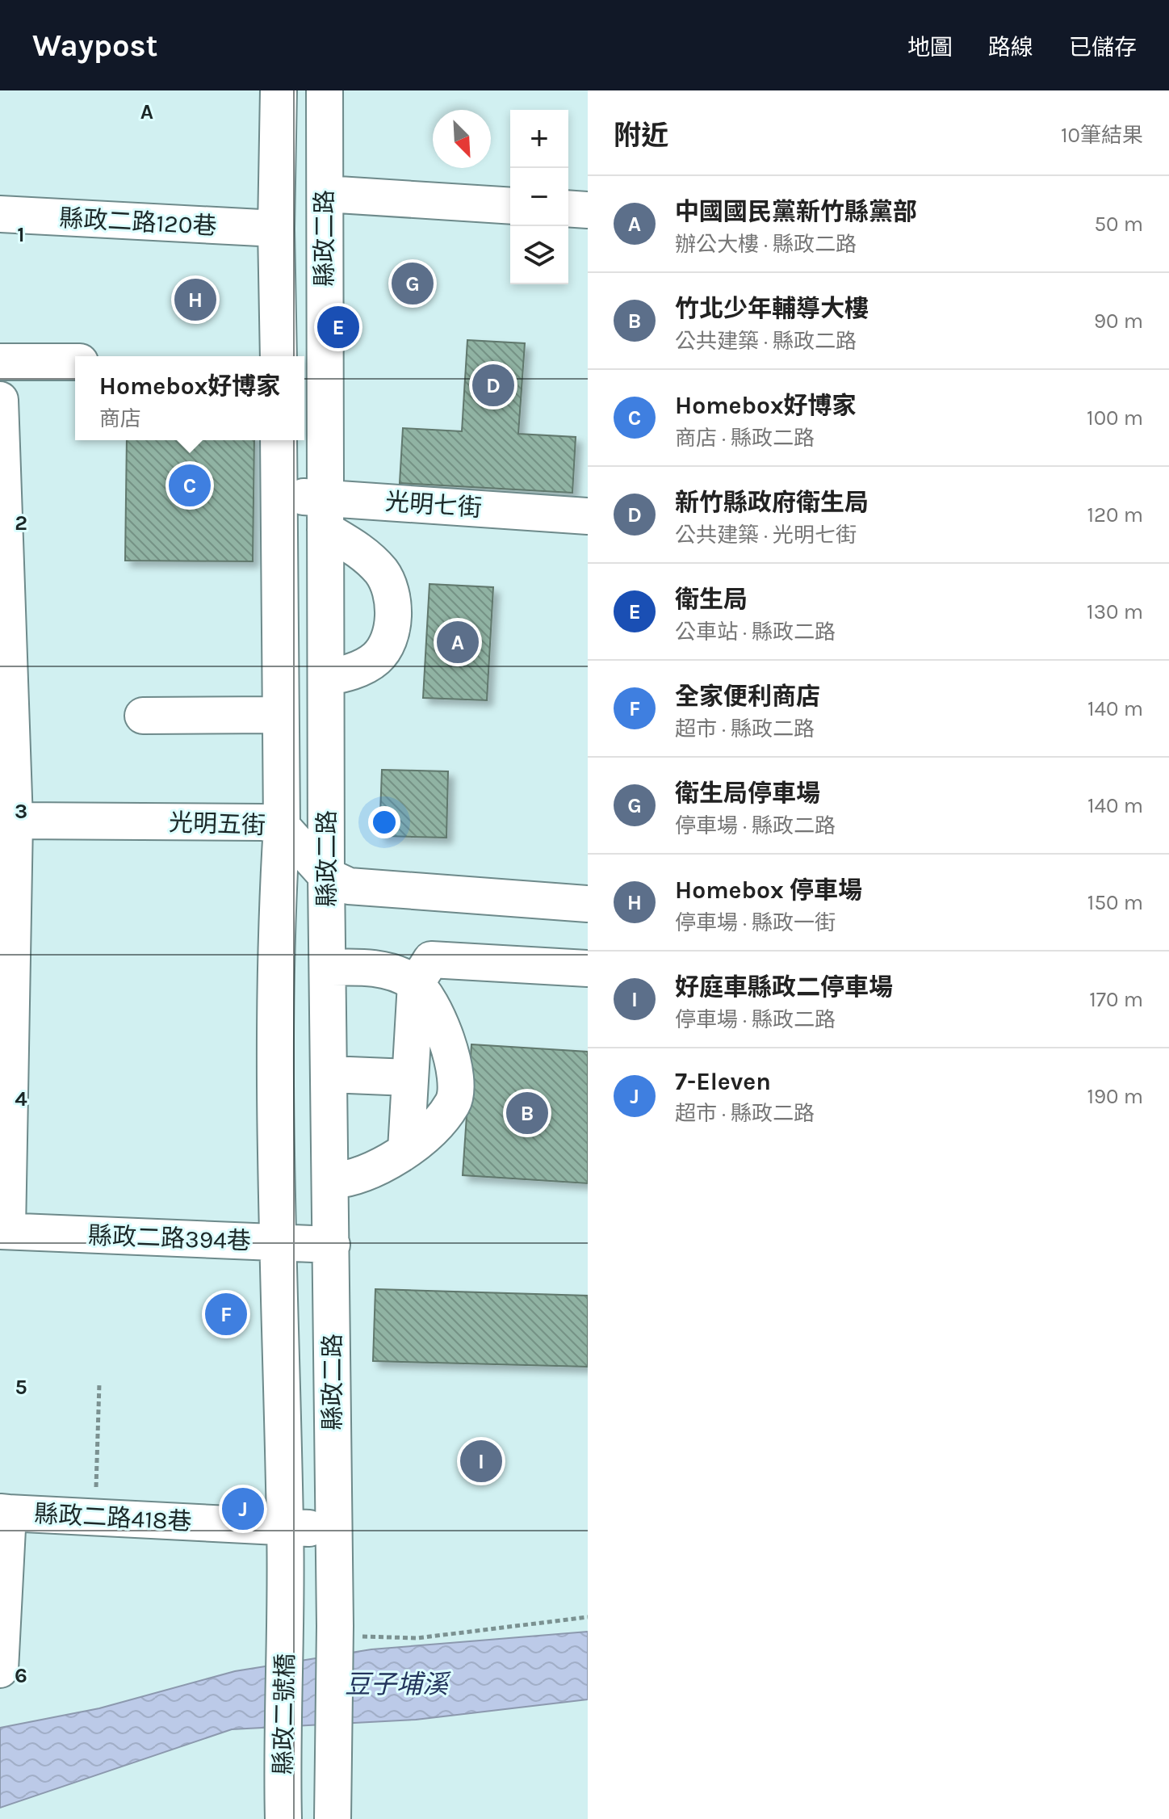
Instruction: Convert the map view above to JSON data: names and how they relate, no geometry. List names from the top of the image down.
{
  "streets": {
    "street": [
      "縣政二路120巷",
      "縣政二路",
      "光明七街",
      "光明五街",
      "縣政二路394巷",
      "縣政二路418巷",
      "縣政二號橋"
    ]
  },
  "crossings": [
    ["縣政二路120巷", "縣政二路"],
    ["縣政二路", "光明七街"],
    ["縣政二路", "光明五街"],
    ["縣政二路", "縣政二路394巷"],
    ["縣政二路", "縣政二路418巷"],
    ["縣政二路", "縣政二號橋"]
  ],
  "water": ["豆子埔溪"],
  "north": "bottom right",
  "page": {
    "header": "Waypost",
    "nav": ["地圖", "路線", "已儲存"],
    "heading": ["附近", "10筆結果"],
    "map_buttons": ["+", "−"],
    "list": [
      {
        "mark": "A",
        "name": "中國國民黨新竹縣黨部",
        "note": "辦公大樓 · 縣政二路",
        "value": "50 m"
      },
      {
        "mark": "B",
        "name": "竹北少年輔導大樓",
        "note": "公共建築 · 縣政二路",
        "value": "90 m"
      },
      {
        "mark": "C",
        "name": "Homebox好博家",
        "note": "商店 · 縣政二路",
        "value": "100 m"
      },
      {
        "mark": "D",
        "name": "新竹縣政府衛生局",
        "note": "公共建築 · 光明七街",
        "value": "120 m"
      },
      {
        "mark": "E",
        "name": "衛生局",
        "note": "公車站 · 縣政二路",
        "value": "130 m"
      },
      {
        "mark": "F",
        "name": "全家便利商店",
        "note": "超市 · 縣政二路",
        "value": "140 m"
      },
      {
        "mark": "G",
        "name": "衛生局停車場",
        "note": "停車場 · 縣政二路",
        "value": "140 m"
      },
      {
        "mark": "H",
        "name": "Homebox 停車場",
        "note": "停車場 · 縣政一街",
        "value": "150 m"
      },
      {
        "mark": "I",
        "name": "好庭車縣政二停車場",
        "note": "停車場 · 縣政二路",
        "value": "170 m"
      },
      {
        "mark": "J",
        "name": "7-Eleven",
        "note": "超市 · 縣政二路",
        "value": "190 m"
      }
    ],
    "pins": [
      "G",
      "H",
      "E",
      "D",
      "C",
      "A",
      "B",
      "F",
      "I",
      "J"
    ],
    "popup": ["Homebox好博家", "商店"]
  },
  "grid": {
    "columns": ["A"],
    "rows": [
      "1",
      "2",
      "3",
      "4",
      "5",
      "6"
    ]
  }
}
